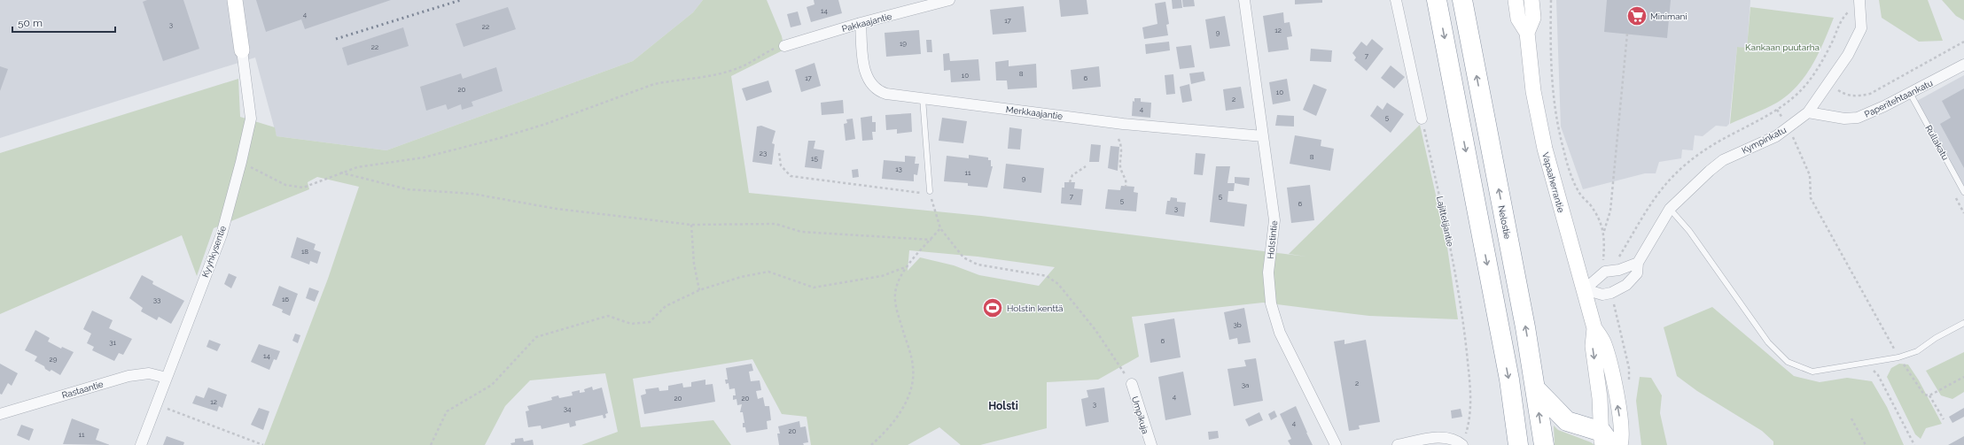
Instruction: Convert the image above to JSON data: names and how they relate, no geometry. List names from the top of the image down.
{
  "streets": {
    "highway": ["Nelostie"],
    "street": [
      "Pakkaajantie",
      "Paperitehtaankatu",
      "Merkkaajantie",
      "Kympinkatu",
      "Vapaaherrantie",
      "Holstintie",
      "Kyyhkysentie",
      "Rastaantie",
      "Umpikuja"
    ],
    "lane": ["Rullakatu"],
    "path": ["Lajittelijantie"]
  },
  "crossings": [
    ["Pakkaajantie", "Merkkaajantie"],
    ["Paperitehtaankatu", "Kympinkatu"],
    ["Paperitehtaankatu", "Rullakatu"],
    ["Merkkaajantie", "Holstintie"],
    ["Kympinkatu", "Vapaaherrantie"],
    ["Kyyhkysentie", "Rastaantie"]
  ],
  "districts": ["Holsti"],
  "parks": ["Kankaan puutarha"],
  "places": {
    "supermarket": ["Minimani"],
    "sports": ["Holstin kenttä"]
  },
  "house_numbers": [
    "14",
    "4",
    "17",
    "3",
    "22",
    "12",
    "9",
    "19",
    "22",
    "7",
    "8",
    "10",
    "17",
    "6",
    "20",
    "10",
    "2",
    "4",
    "5",
    "23",
    "8",
    "15",
    "13",
    "11",
    "9",
    "7",
    "5",
    "5",
    "6",
    "3",
    "18",
    "16",
    "33",
    "3b",
    "6",
    "31",
    "14",
    "29",
    "2",
    "3a",
    "4",
    "20",
    "20",
    "12",
    "3",
    "34",
    "4",
    "20",
    "11"
  ],
  "scale_bar": "50 m"
}
